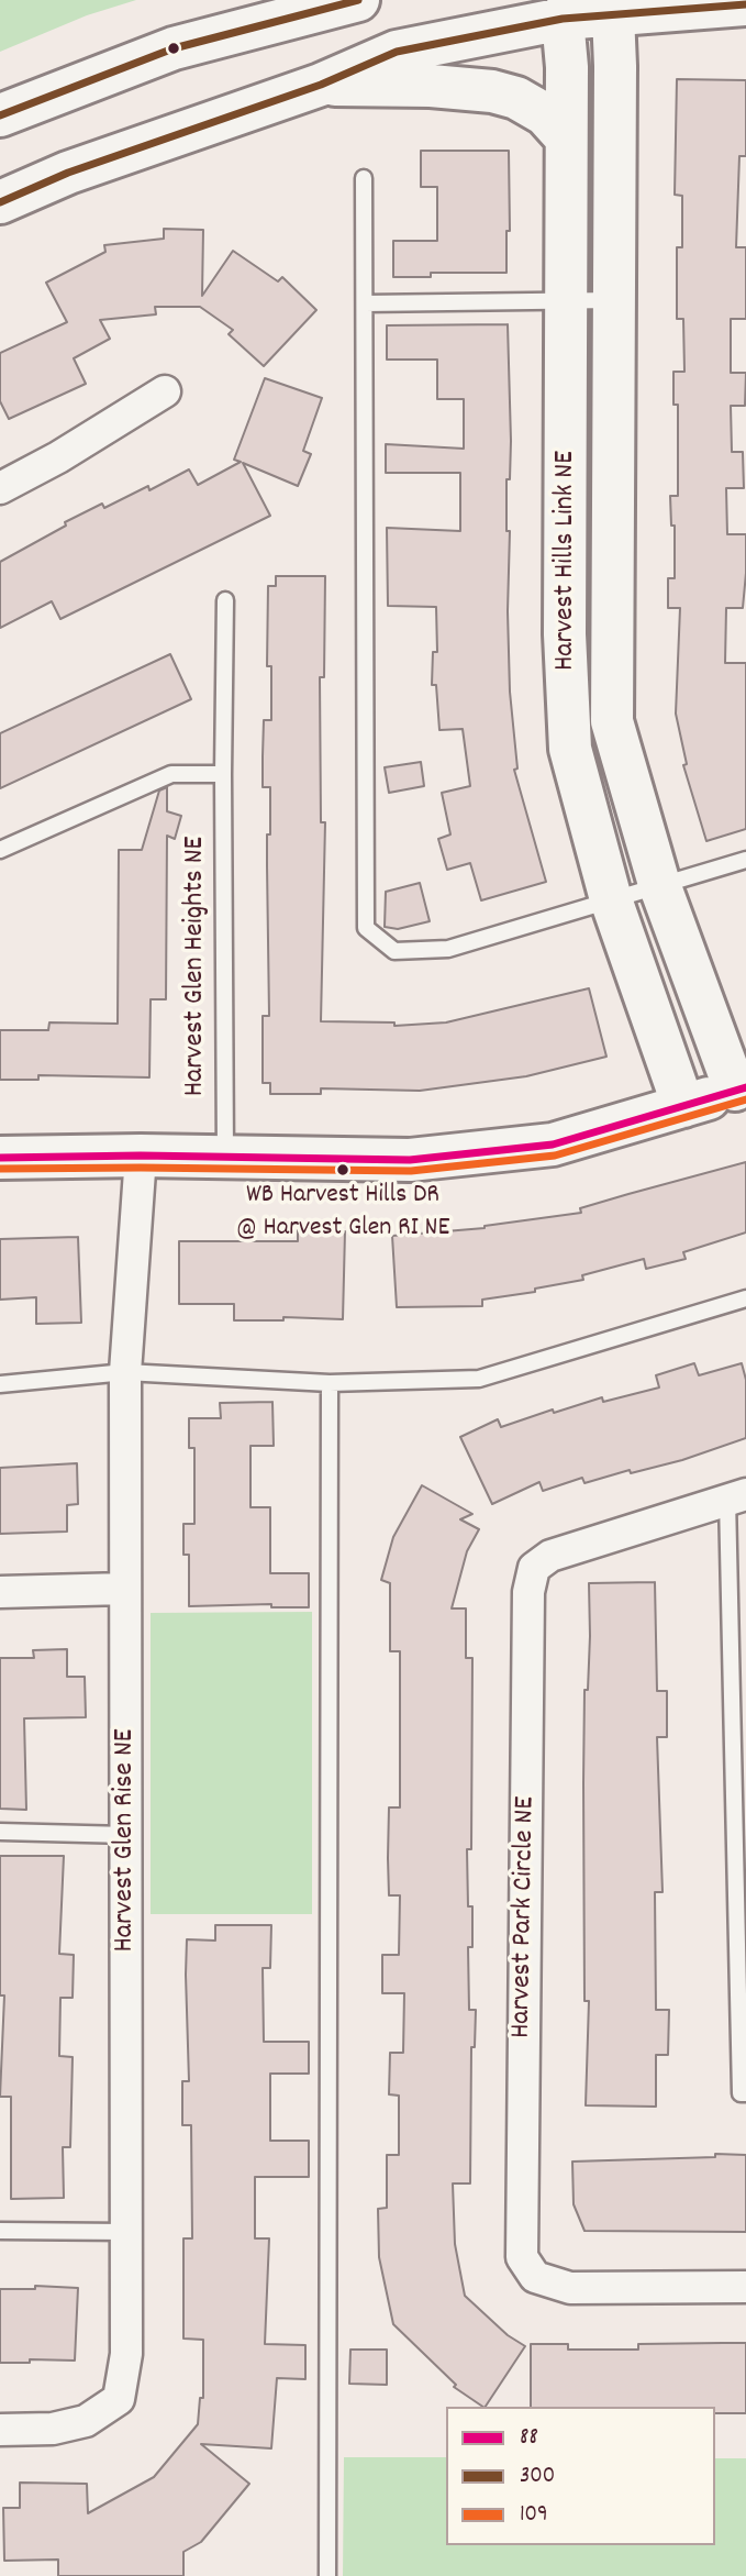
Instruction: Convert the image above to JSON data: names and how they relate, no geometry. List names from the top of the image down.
{
  "streets": {
    "street": ["Harvest Hills Link NE", "Harvest Glen Rise NE", "Harvest Park Circle NE"],
    "lane": ["Harvest Glen Heights NE"]
  },
  "places": ["WB Harvest Hills DR @ Harvest Glen RI NE"],
  "lines": ["transit line 300", "transit line 88", "transit line 109"],
  "legend": ["88", "300", "109"]
}
